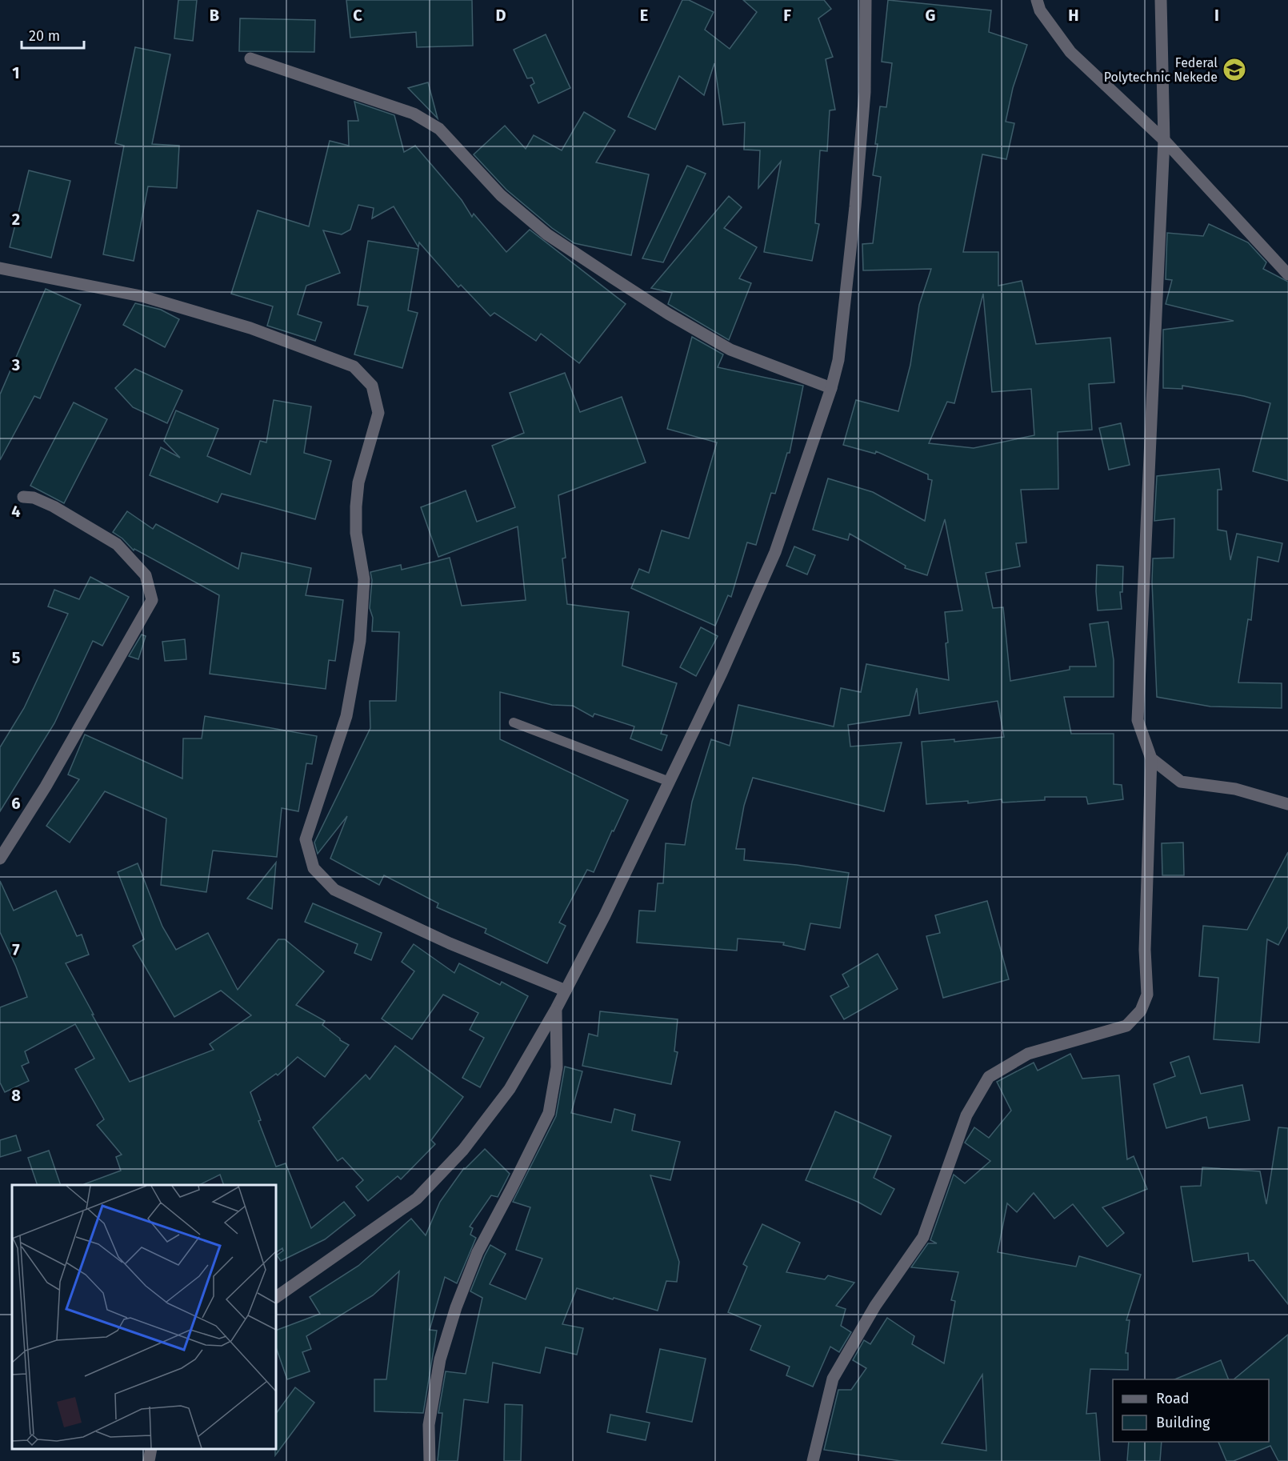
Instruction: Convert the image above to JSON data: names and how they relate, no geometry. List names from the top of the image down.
{
  "places": {
    "school or university": ["Federal Polytechnic Nekede"]
  },
  "legend": ["Road", "Building"],
  "scale_bar": "20 m",
  "grid": {
    "columns": [
      "B",
      "C",
      "D",
      "E",
      "F",
      "G",
      "H",
      "I"
    ],
    "rows": [
      "1",
      "2",
      "3",
      "4",
      "5",
      "6",
      "7",
      "8"
    ]
  }
}
